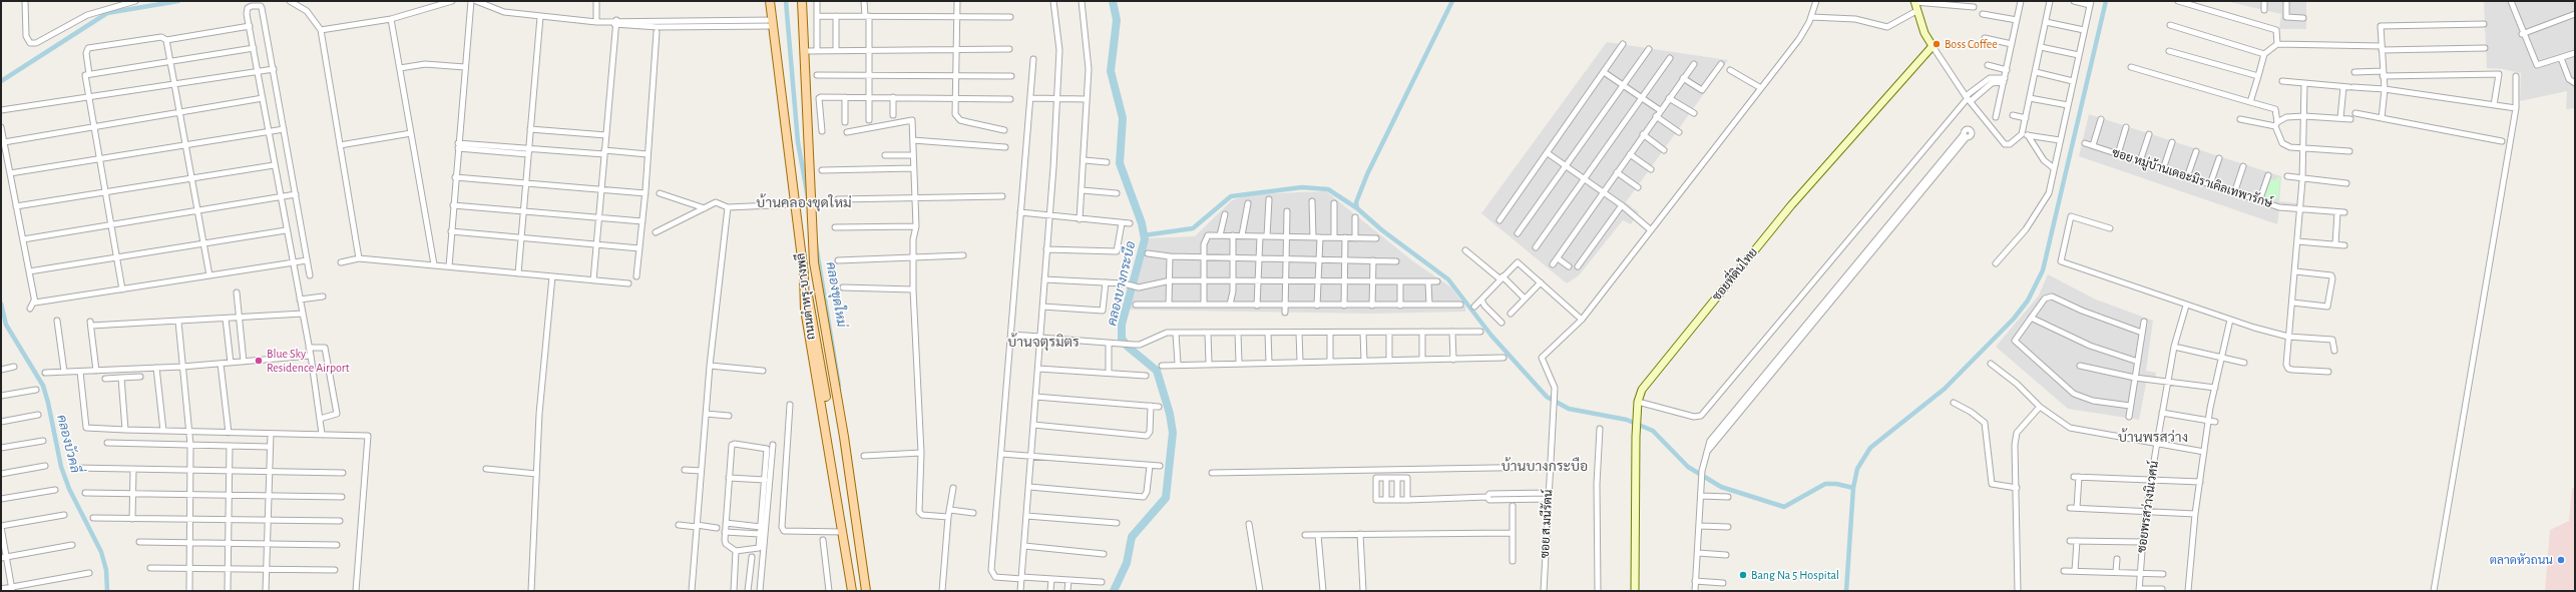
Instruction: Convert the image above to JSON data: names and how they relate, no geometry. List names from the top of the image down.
{
  "streets": {
    "main road": ["ถนนตำหรุ-บางพลี"],
    "street": [
      "ซอย หมู่บ้านเดอะมิราเคิลเทพารักษ์",
      "ซอยที่ดินไทย",
      "ซอยพรสว่างนิเวศน์",
      "ซอย ส.มนีรัตน์"
    ]
  },
  "districts": [
    "บ้านคลองขุดใหม่",
    "บ้านจตุรมิตร",
    "บ้านพรสว่าง",
    "บ้านบางกระบือ"
  ],
  "water": ["คลองบางกระบือ", "คลองขุดใหม่", "คลองบัวคลี่"],
  "places": [
    "Boss Coffee",
    "Blue Sky Residence Airport",
    "ตลาดหัวถนน",
    "Bang Na 5 Hospital"
  ]
}
